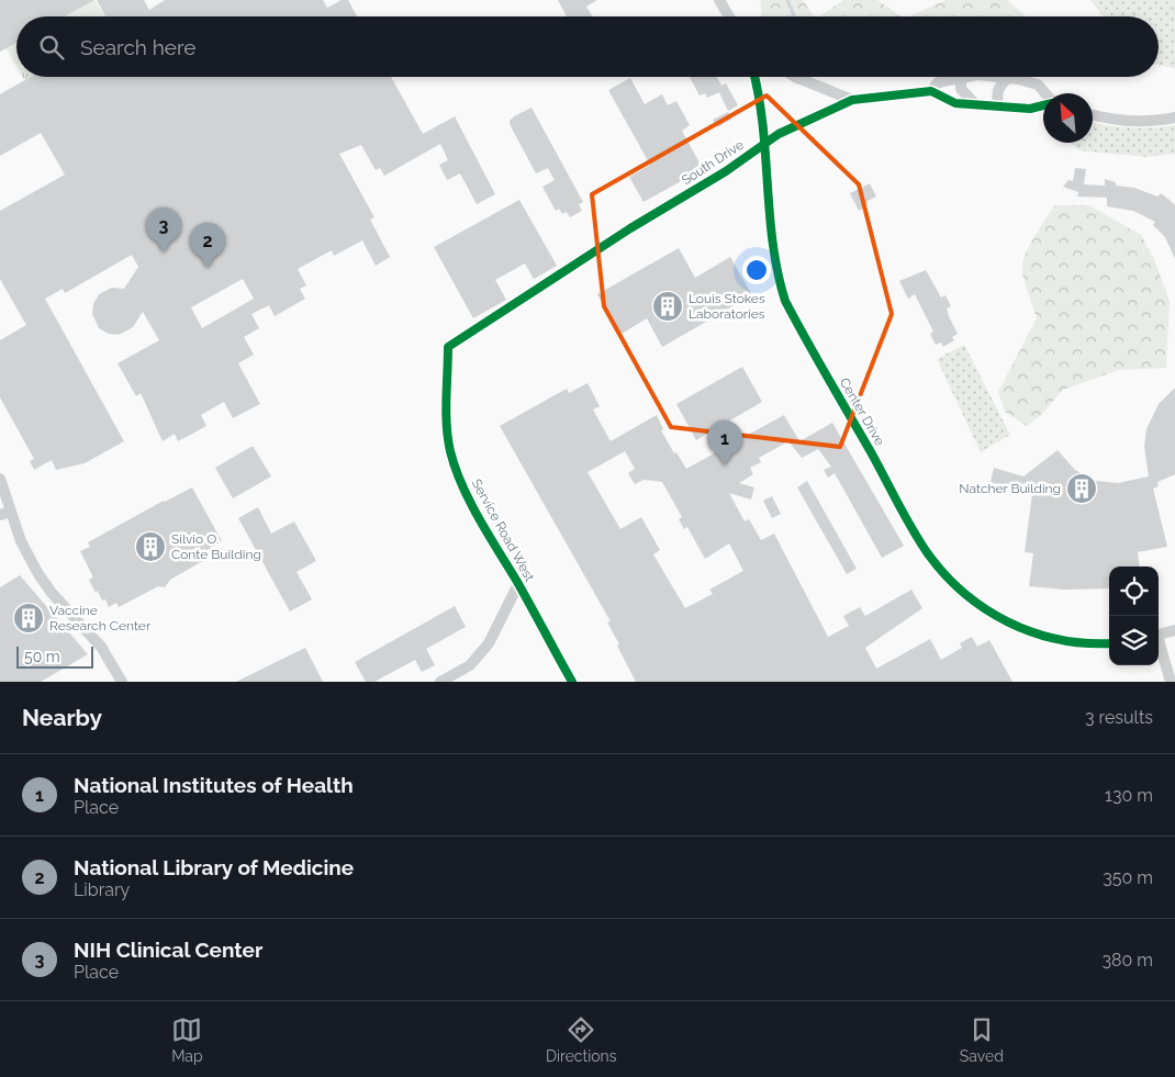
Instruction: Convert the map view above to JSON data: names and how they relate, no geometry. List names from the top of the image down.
{
  "streets": {
    "street": ["South Drive", "Center Drive", "Service Road West"]
  },
  "crossings": [
    ["South Drive", "Center Drive"],
    ["South Drive", "Service Road West"]
  ],
  "places": {
    "building": [
      "Louis Stokes Laboratories",
      "Natcher Building",
      "Silvio O. Conte Building",
      "Vaccine Research Center"
    ]
  },
  "scale_bar": "50 m",
  "north": "top left",
  "page": {
    "search": "Search here",
    "pins": ["3", "2", "1"],
    "scale": "50 m",
    "heading": ["Nearby", "3 results"],
    "list": [
      {
        "mark": "1",
        "name": "National Institutes of Health",
        "note": "Place",
        "value": "130 m"
      },
      {
        "mark": "2",
        "name": "National Library of Medicine",
        "note": "Library",
        "value": "350 m"
      },
      {
        "mark": "3",
        "name": "NIH Clinical Center",
        "note": "Place",
        "value": "380 m"
      }
    ],
    "nav": ["Map", "Directions", "Saved"]
  }
}
